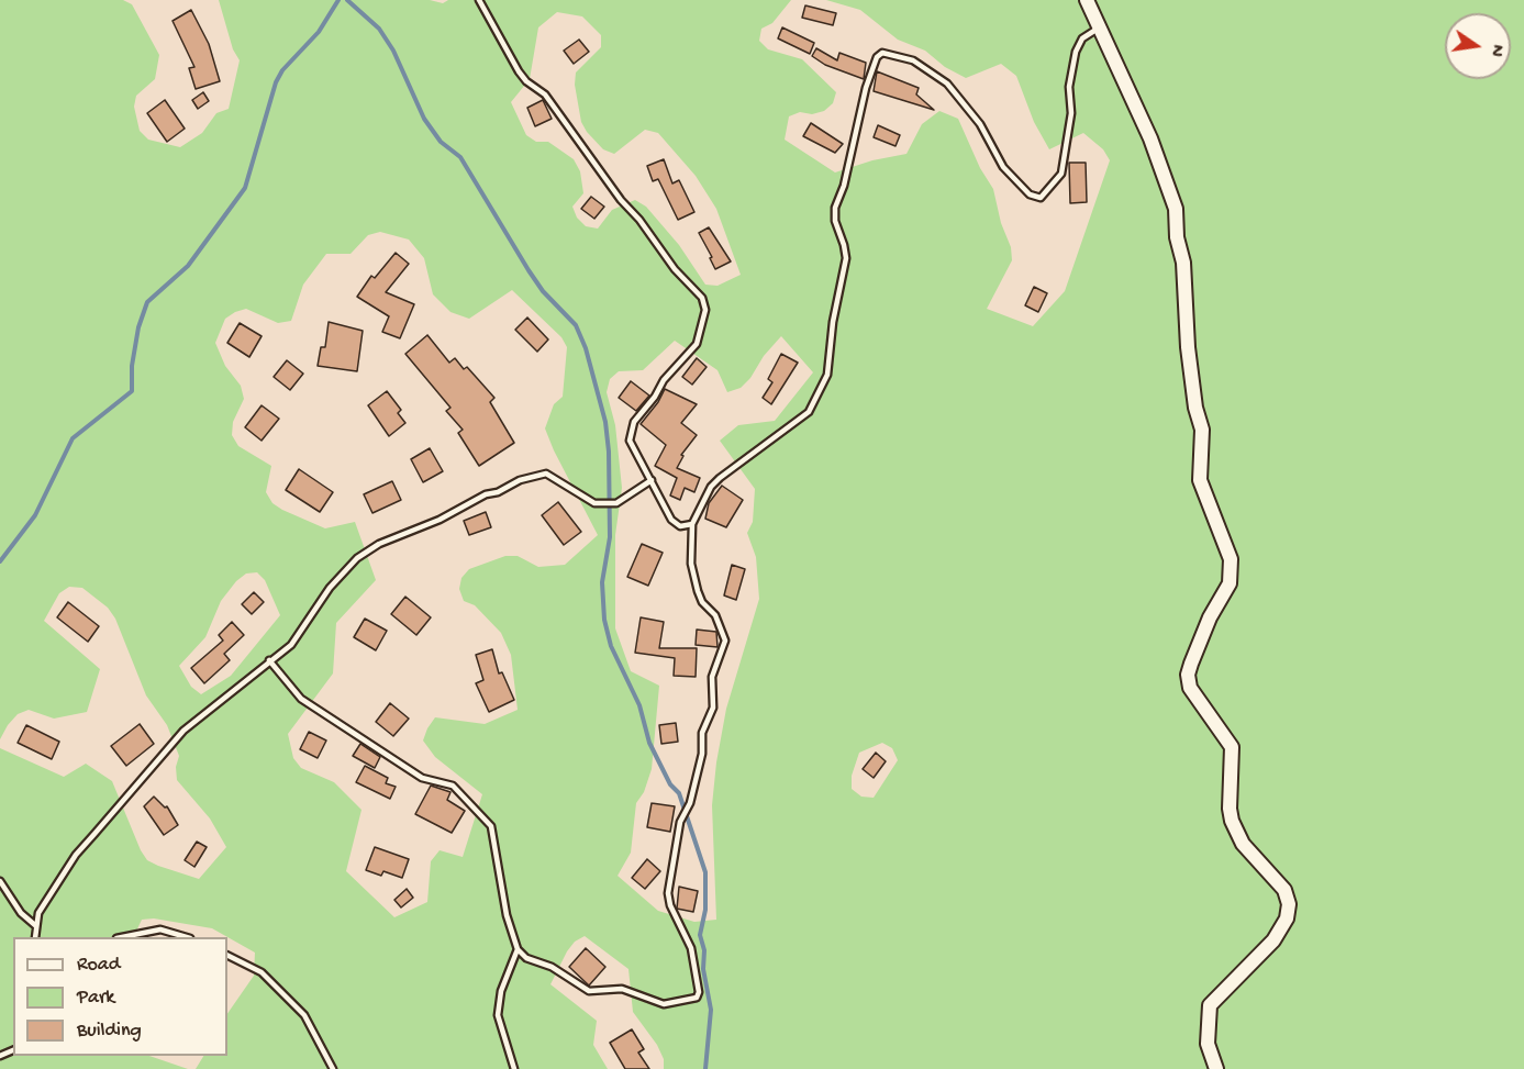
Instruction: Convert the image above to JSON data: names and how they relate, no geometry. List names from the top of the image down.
{
  "legend": ["Road", "Park", "Building"],
  "north": "right"
}
